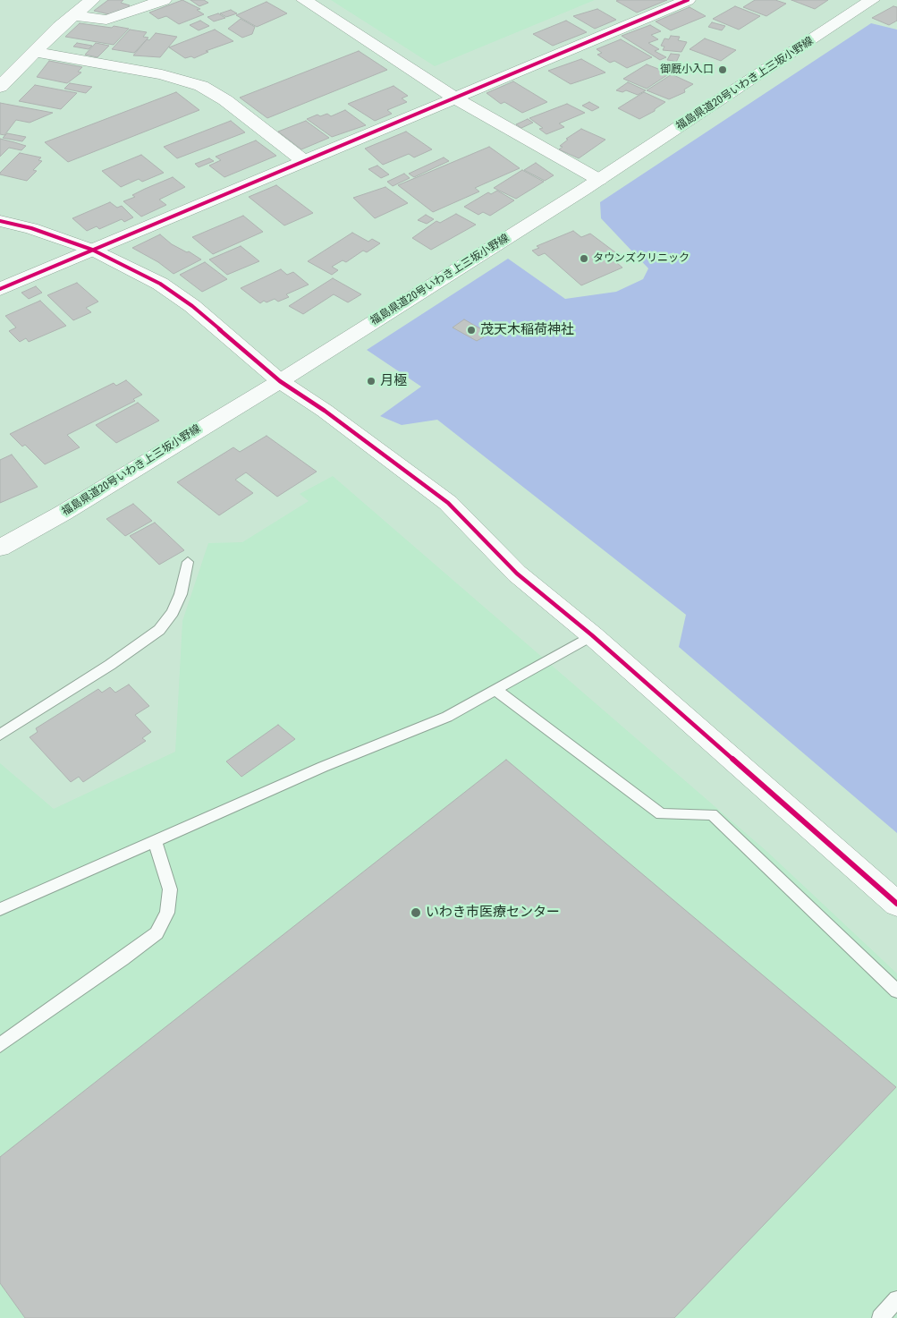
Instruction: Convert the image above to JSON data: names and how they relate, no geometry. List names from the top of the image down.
{
  "streets": {
    "street": ["福島県道20号いわき上三坂小野線"]
  },
  "places": [
    "御厩小入口",
    "タウンズクリニック",
    "茂天木稲荷神社",
    "月極",
    "いわき市医療センター"
  ]
}
